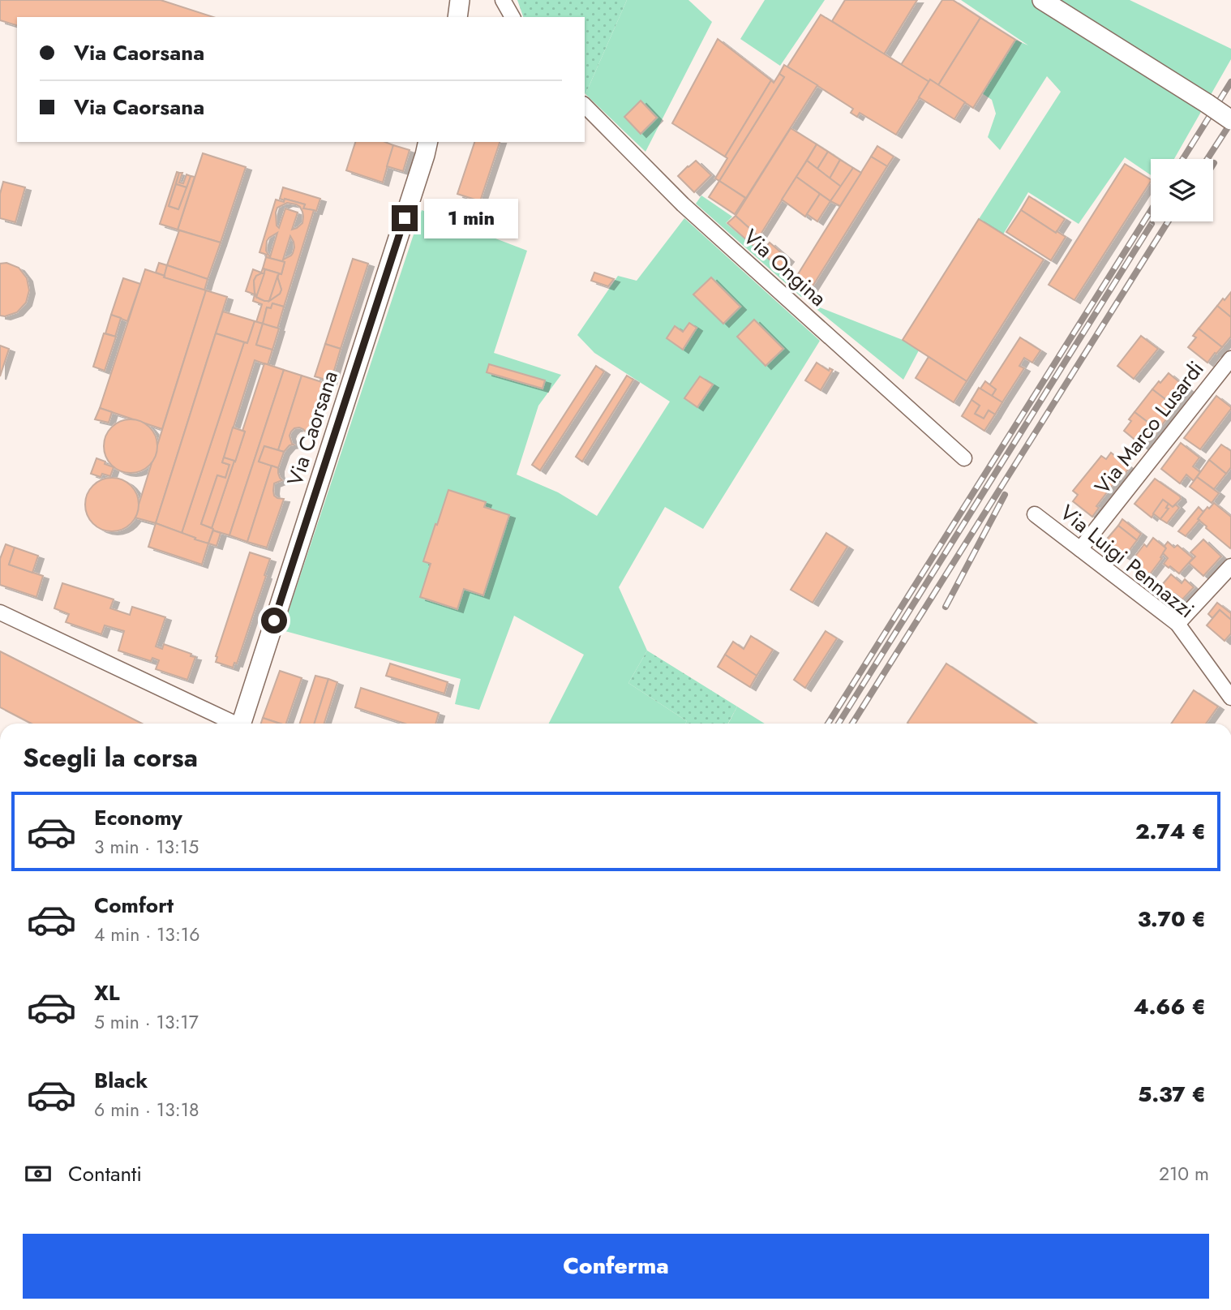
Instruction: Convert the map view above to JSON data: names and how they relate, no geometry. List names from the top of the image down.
{
  "streets": {
    "main road": ["Via Caorsana"],
    "street": ["Via Ongina", "Via Marco Lusardi", "Via Luigi Pennazzi"]
  },
  "crossings": [
    ["Via Marco Lusardi", "Via Luigi Pennazzi"]
  ],
  "page": {
    "banner": ["Via Caorsana", "Via Caorsana"],
    "bubble": "1 min",
    "heading": "Scegli la corsa",
    "list": [
      {
        "name": "Economy",
        "note": "3 min · 13:15",
        "value": "2.74 €"
      },
      {
        "name": "Comfort",
        "note": "4 min · 13:16",
        "value": "3.70 €"
      },
      {
        "name": "XL",
        "note": "5 min · 13:17",
        "value": "4.66 €"
      },
      {
        "name": "Black",
        "note": "6 min · 13:18",
        "value": "5.37 €"
      }
    ],
    "pay": ["Contanti", "210 m"],
    "buttons": "Conferma"
  }
}
